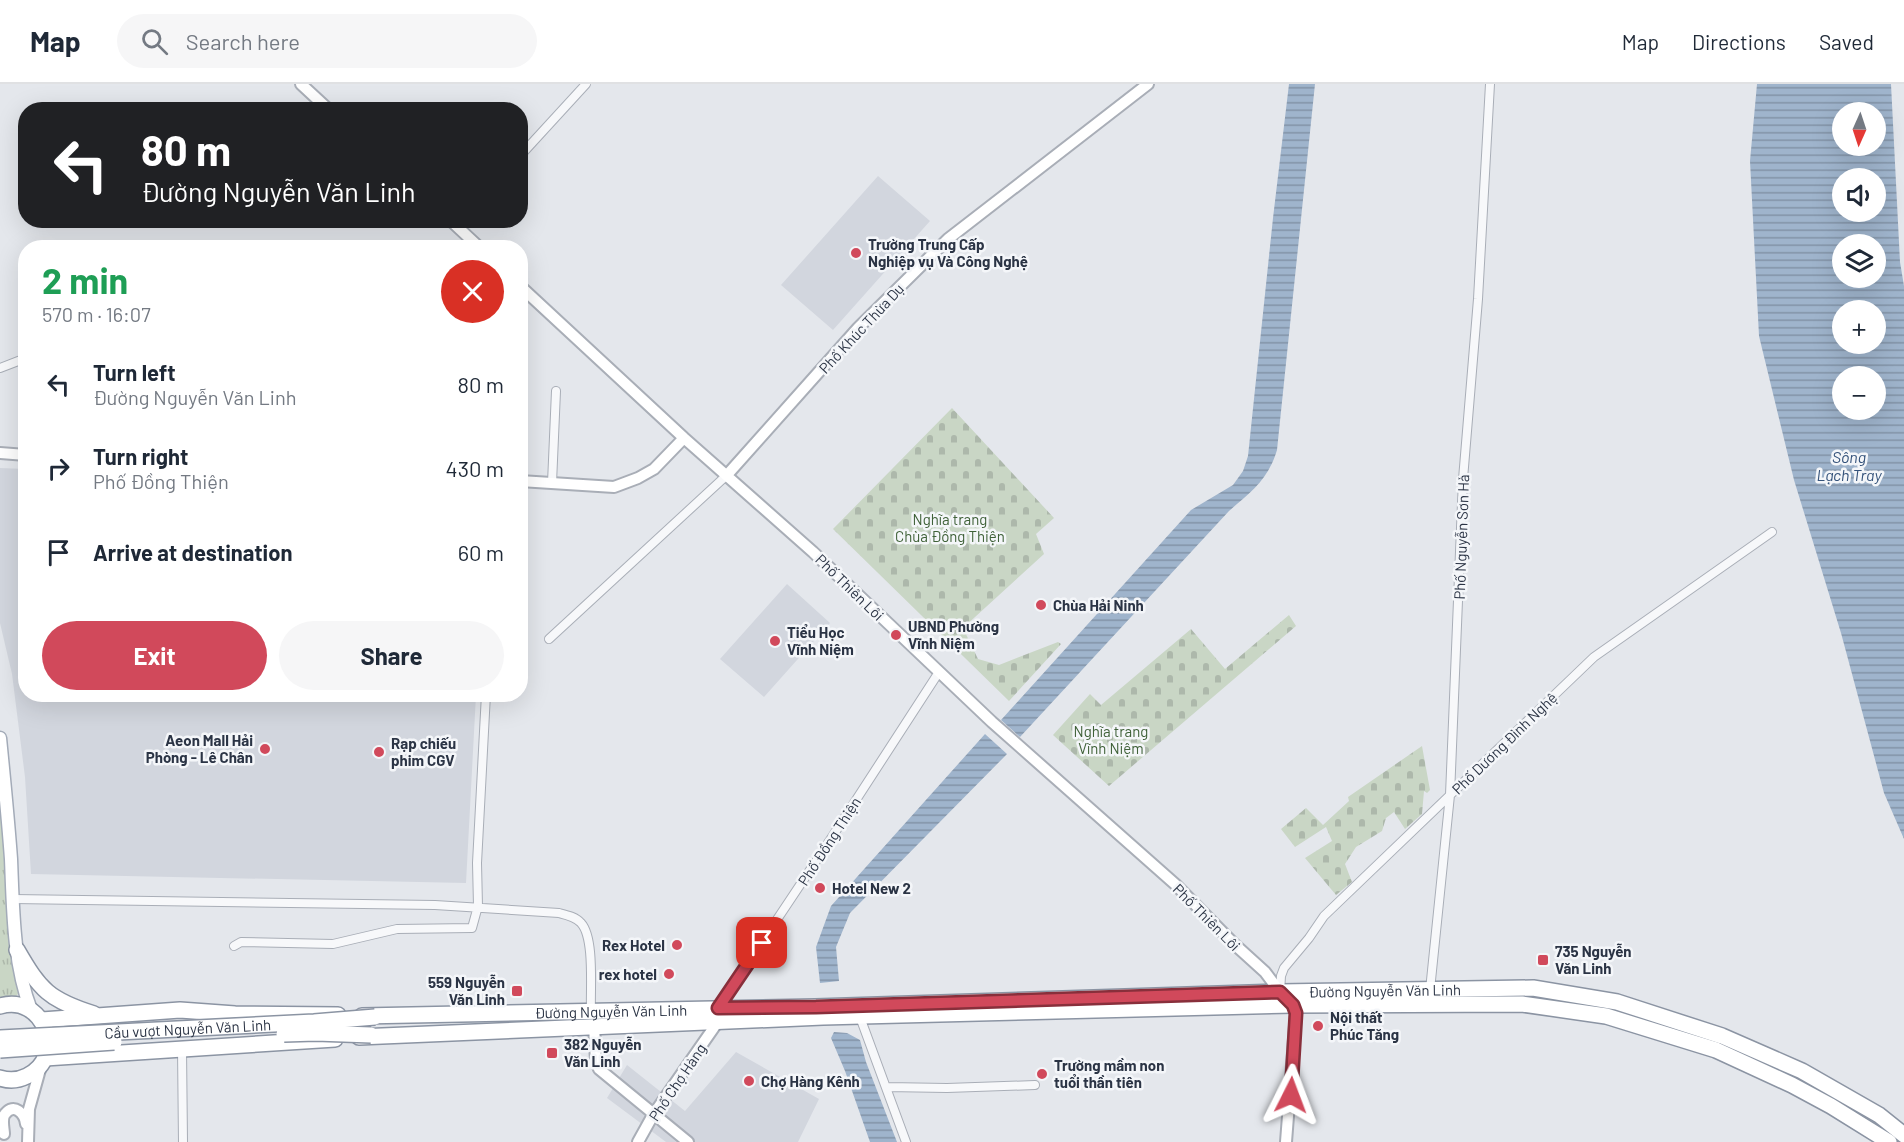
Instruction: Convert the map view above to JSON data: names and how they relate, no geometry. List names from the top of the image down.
{
  "streets": {
    "highway": ["Đường Nguyễn Văn Linh", "Cầu vượt Nguyễn Văn Linh"],
    "main road": ["Phố Khúc Thừa Dụ", "Phố Thiên Lôi", "Phố Chợ Hàng"],
    "street": ["Phố Nguyễn Sơn Hà", "Phố Dương Đình Nghệ", "Phố Đồng Thiện"]
  },
  "crossings": [
    ["Phố Khúc Thừa Dụ", "Phố Thiên Lôi"],
    ["Phố Nguyễn Sơn Hà", "Phố Dương Đình Nghệ"],
    ["Phố Nguyễn Sơn Hà", "Đường Nguyễn Văn Linh"],
    ["Phố Thiên Lôi", "Phố Dương Đình Nghệ"],
    ["Phố Thiên Lôi", "Phố Đồng Thiện"],
    ["Phố Thiên Lôi", "Đường Nguyễn Văn Linh"],
    ["Phố Dương Đình Nghệ", "Đường Nguyễn Văn Linh"],
    ["Phố Đồng Thiện", "Đường Nguyễn Văn Linh"],
    ["Phố Đồng Thiện", "Phố Chợ Hàng"],
    ["Đường Nguyễn Văn Linh", "Cầu vượt Nguyễn Văn Linh"],
    ["Đường Nguyễn Văn Linh", "Phố Chợ Hàng"]
  ],
  "water": ["Sông Lạch Tray"],
  "parks": ["Nghĩa trang Chùa Đồng Thiện", "Nghĩa trang Vĩnh Niệm"],
  "places": {
    "other": [
      "Trường Trung Cấp Nghiệp vụ Và Công Nghệ",
      "Chùa Hải Ninh",
      "UBND Phường Vĩnh Niệm",
      "Tiểu Học Vĩnh Niệm",
      "Aeon Mall Hải Phòng - Lê Chân",
      "Rạp chiếu phim CGV",
      "Hotel New 2",
      "Rex Hotel",
      "rex hotel",
      "Nội thất Phúc Tăng",
      "Trường mầm non tuổi thần tiên",
      "Chợ Hàng Kênh"
    ],
    "transit": ["735 Nguyễn Văn Linh", "559 Nguyễn Văn Linh", "382 Nguyễn Văn Linh"]
  },
  "north": "bottom",
  "page": {
    "header": "Map",
    "search": "Search here",
    "nav": ["Map", "Directions", "Saved"],
    "map_buttons": ["+", "−"],
    "turn": ["80 m", "Đường Nguyễn Văn Linh"],
    "heading": ["2 min", "570 m · 16:07"],
    "list": [
      {
        "name": "Turn left",
        "note": "Đường Nguyễn Văn Linh",
        "value": "80 m"
      },
      {
        "name": "Turn right",
        "note": "Phố Đồng Thiện",
        "value": "430 m"
      },
      {
        "name": "Arrive at destination",
        "value": "60 m"
      }
    ],
    "buttons": ["Exit", "Share"]
  }
}
